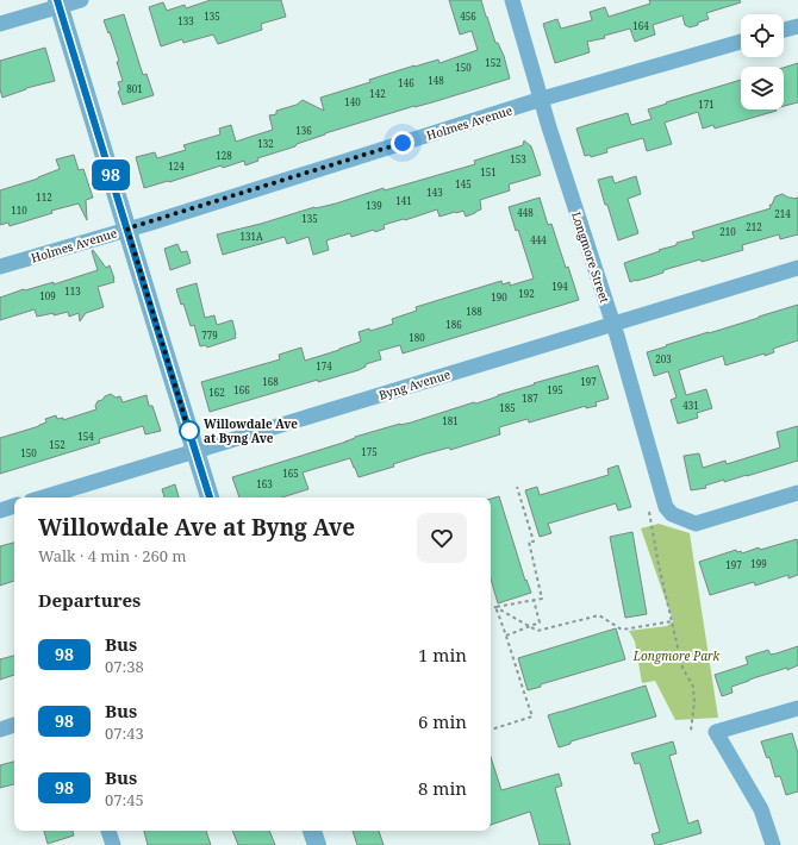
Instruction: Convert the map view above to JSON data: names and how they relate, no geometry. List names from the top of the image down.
{
  "streets": {
    "street": ["Holmes Avenue", "Longmore Street", "Byng Avenue"]
  },
  "crossings": [
    ["Holmes Avenue", "Longmore Street"],
    ["Longmore Street", "Byng Avenue"]
  ],
  "parks": ["Longmore Park"],
  "places": ["Willowdale Ave at Byng Ave"],
  "lines": ["bus line 98"],
  "house_numbers": [
    "135",
    "456",
    "133",
    "164",
    "152",
    "150",
    "148",
    "146",
    "801",
    "142",
    "140",
    "171",
    "136",
    "132",
    "128",
    "153",
    "124",
    "151",
    "145",
    "143",
    "112",
    "141",
    "139",
    "110",
    "448",
    "214",
    "135",
    "212",
    "210",
    "131A",
    "444",
    "194",
    "113",
    "192",
    "109",
    "190",
    "188",
    "186",
    "779",
    "180",
    "203",
    "174",
    "168",
    "197",
    "166",
    "195",
    "162",
    "187",
    "431",
    "185",
    "181",
    "154",
    "152",
    "175",
    "150",
    "165",
    "163",
    "199",
    "197"
  ],
  "page": {
    "on_map": "98",
    "heading": [
      ["Willowdale Ave at Byng Ave", "Walk · 4 min · 260 m"],
      "Departures"
    ],
    "list": [
      {
        "mark": "98",
        "name": "Bus",
        "note": "07:38",
        "value": "1 min"
      },
      {
        "mark": "98",
        "name": "Bus",
        "note": "07:43",
        "value": "6 min"
      },
      {
        "mark": "98",
        "name": "Bus",
        "note": "07:45",
        "value": "8 min"
      }
    ]
  }
}
